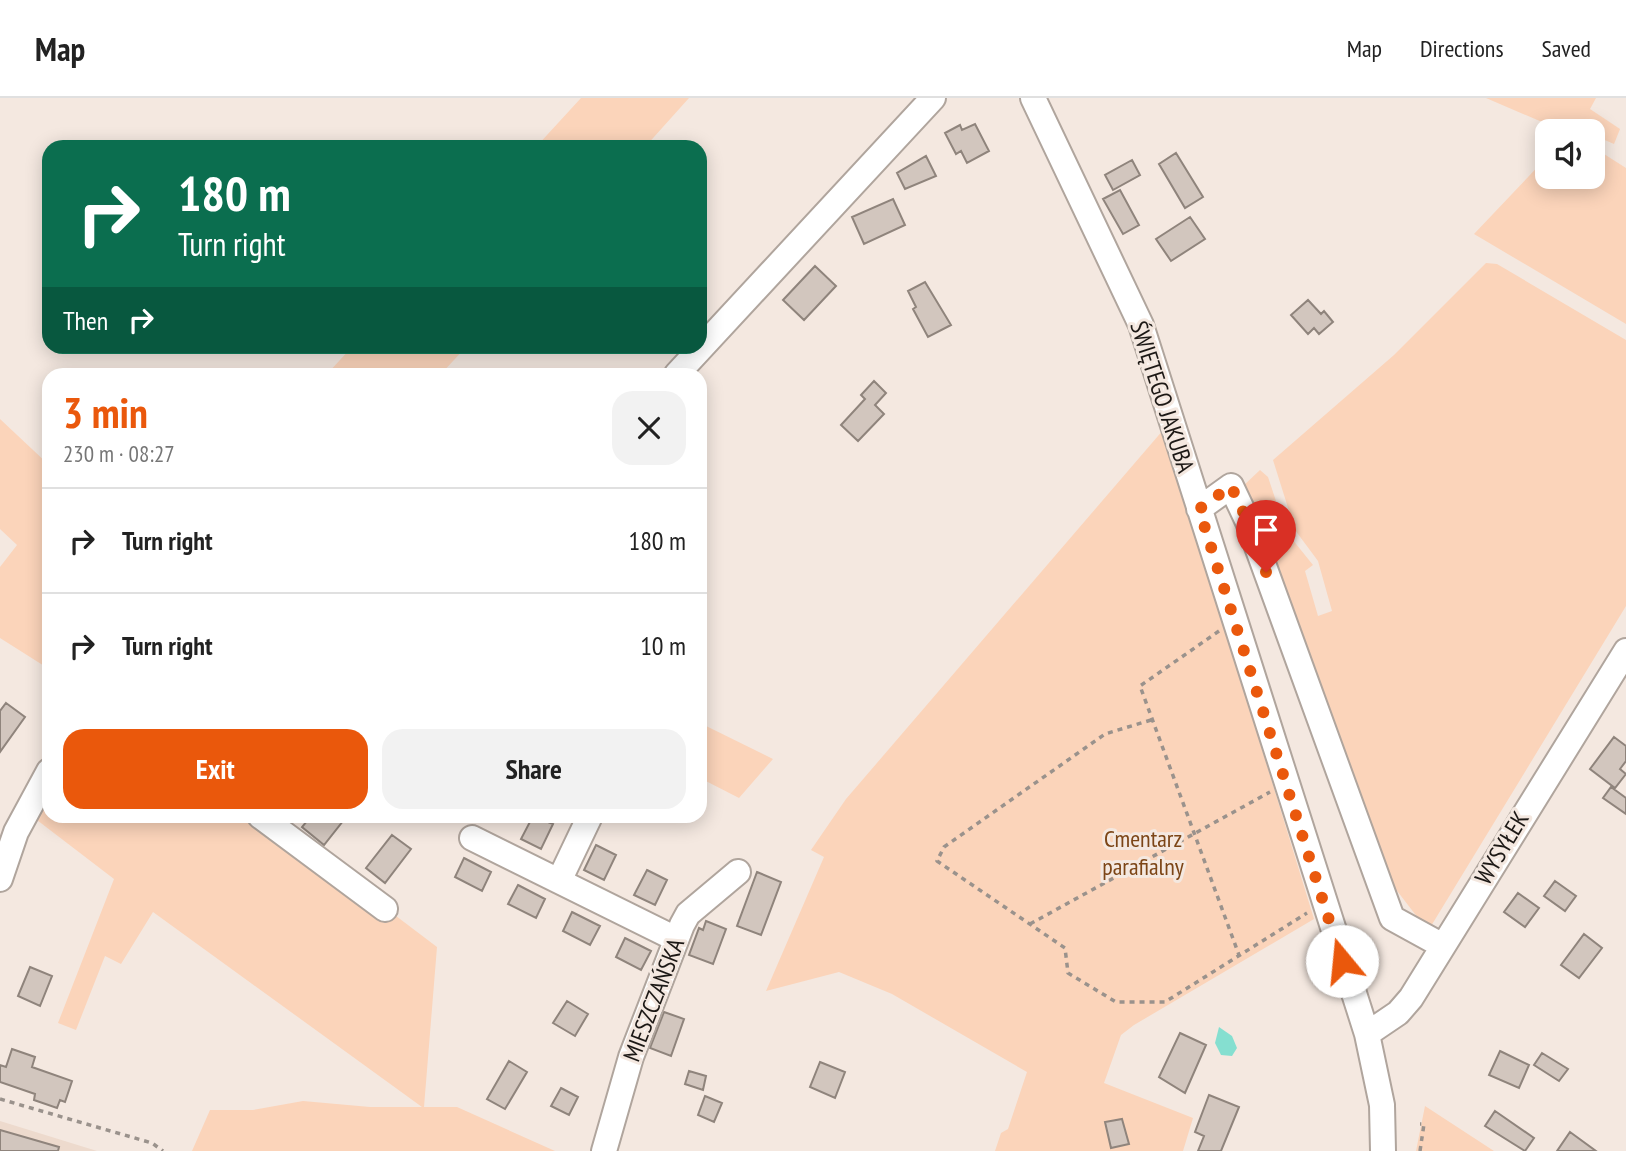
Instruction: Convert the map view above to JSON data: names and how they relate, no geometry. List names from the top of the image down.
{
  "streets": {
    "street": ["ŚWIĘTEGO JAKUBA", "WYSYŁEK", "MIESZCZAŃSKA"]
  },
  "crossings": [
    ["ŚWIĘTEGO JAKUBA", "WYSYŁEK"]
  ],
  "parks": ["Cmentarz parafialny"],
  "page": {
    "header": "Map",
    "nav": ["Map", "Directions", "Saved"],
    "turn": ["180 m", "Turn right"],
    "then": "Then",
    "heading": ["3 min", "230 m · 08:27"],
    "list": [
      {
        "name": "Turn right",
        "value": "180 m"
      },
      {
        "name": "Turn right",
        "value": "10 m"
      }
    ],
    "buttons": ["Exit", "Share"]
  }
}
